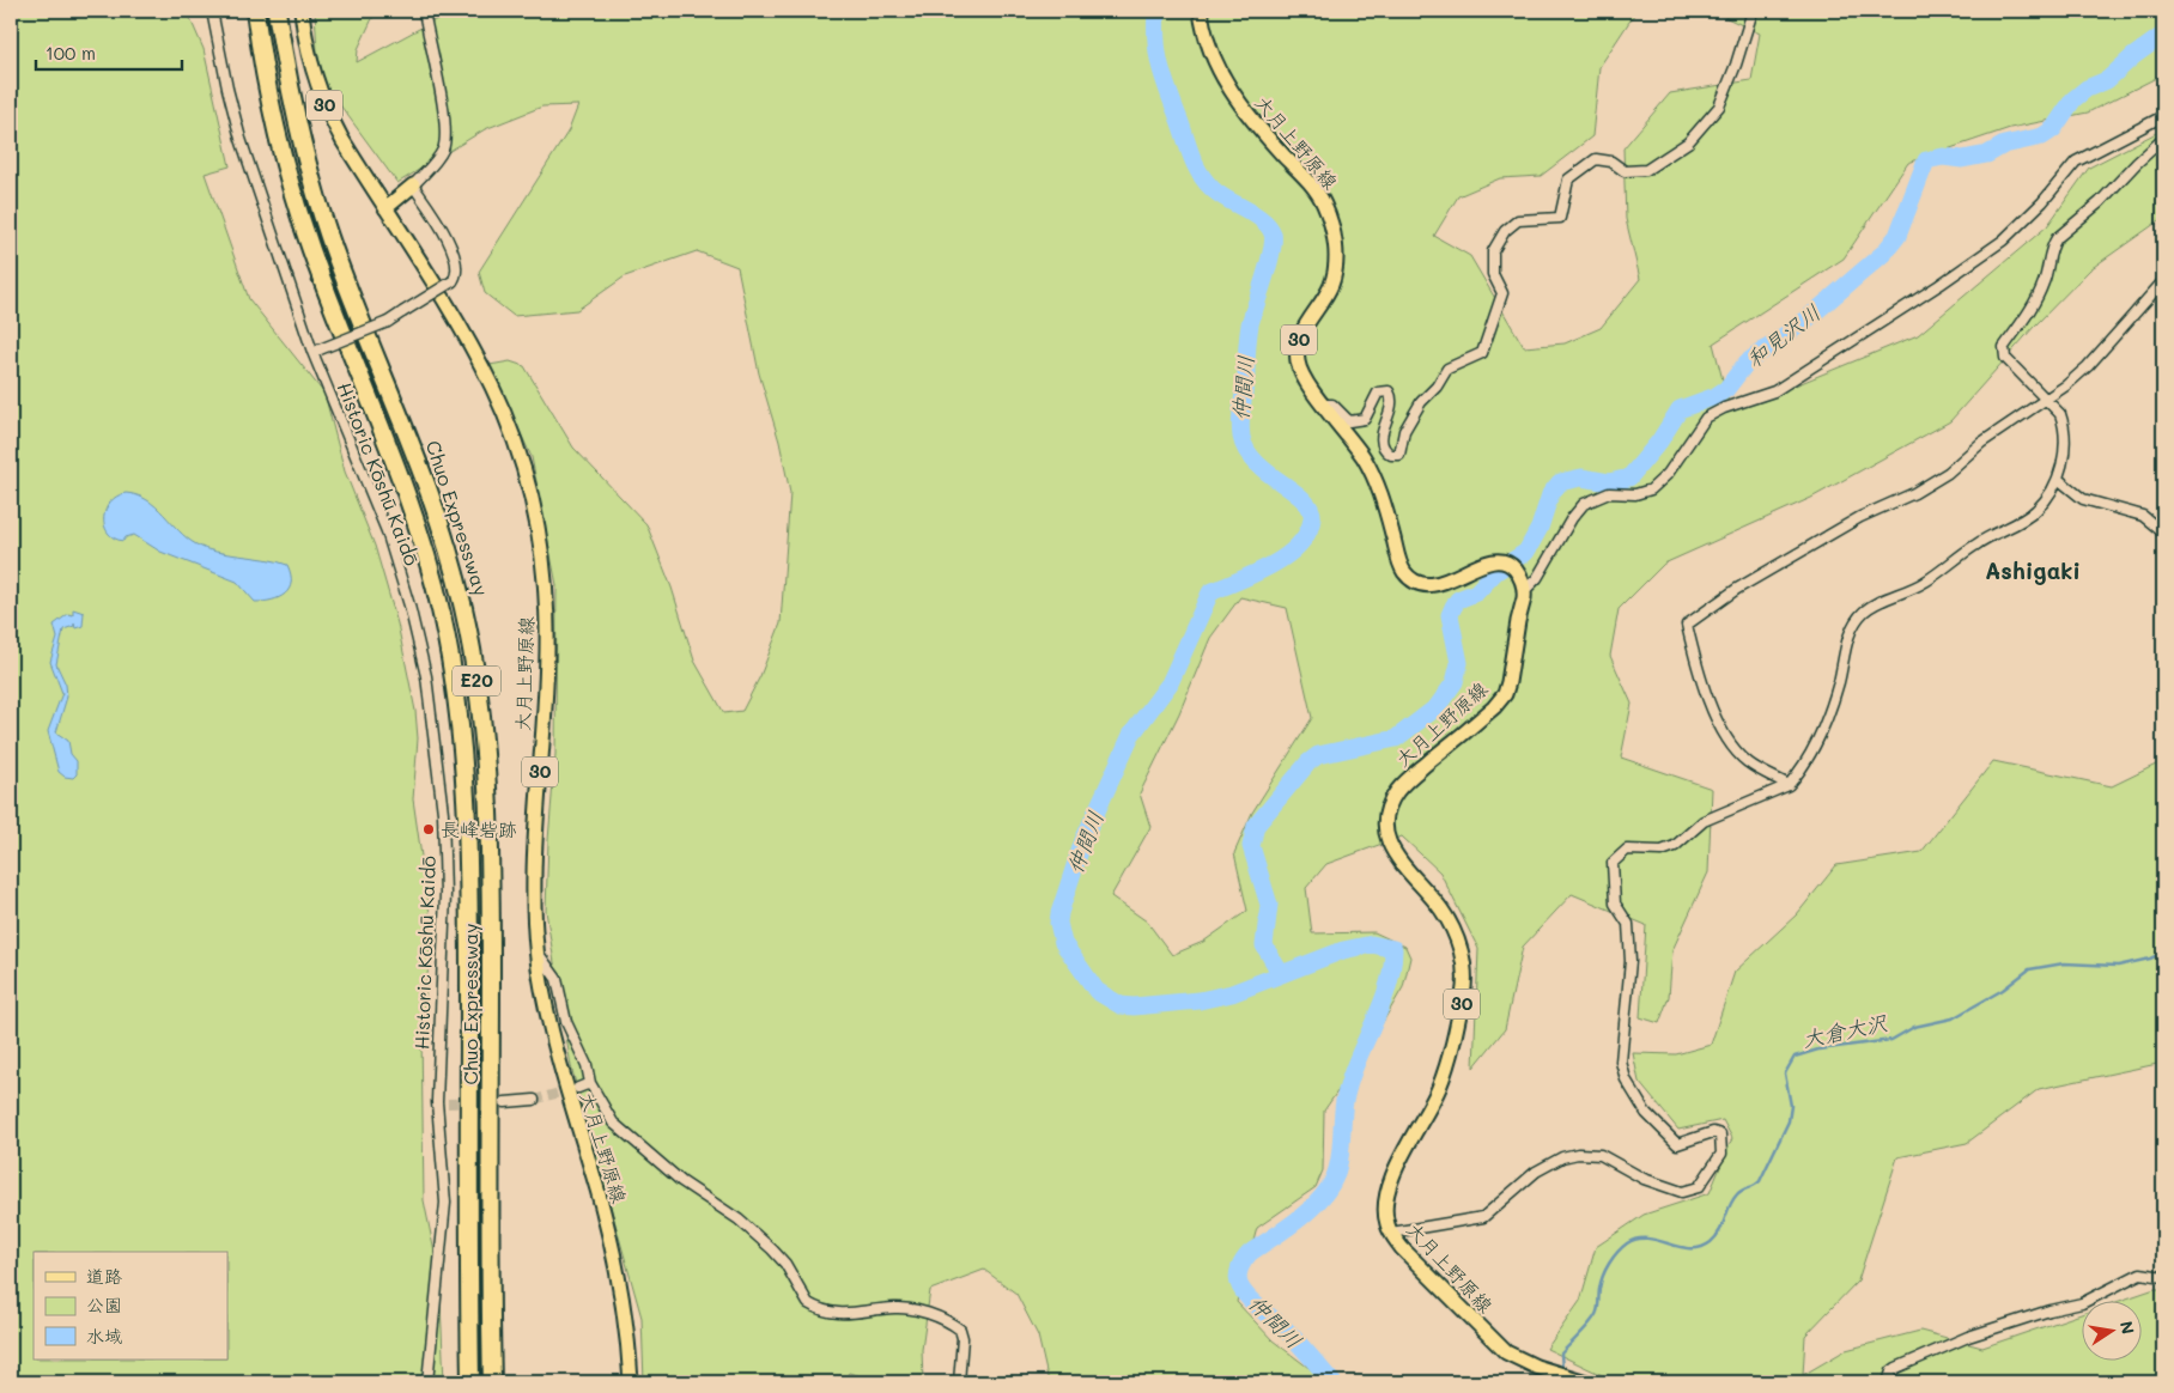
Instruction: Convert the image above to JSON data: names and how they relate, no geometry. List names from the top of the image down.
{
  "streets": {
    "highway": ["Chuo Expressway", "E20"],
    "main road": ["30", "大月上野原線"],
    "street": ["Historic Kōshū Kaidō"]
  },
  "districts": ["Ashigaki"],
  "water": ["和見沢川", "仲間川", "大倉大沢"],
  "places": ["長峰砦跡"],
  "legend": ["道路", "公園", "水域"],
  "scale_bar": "100 m",
  "north": "right"
}
